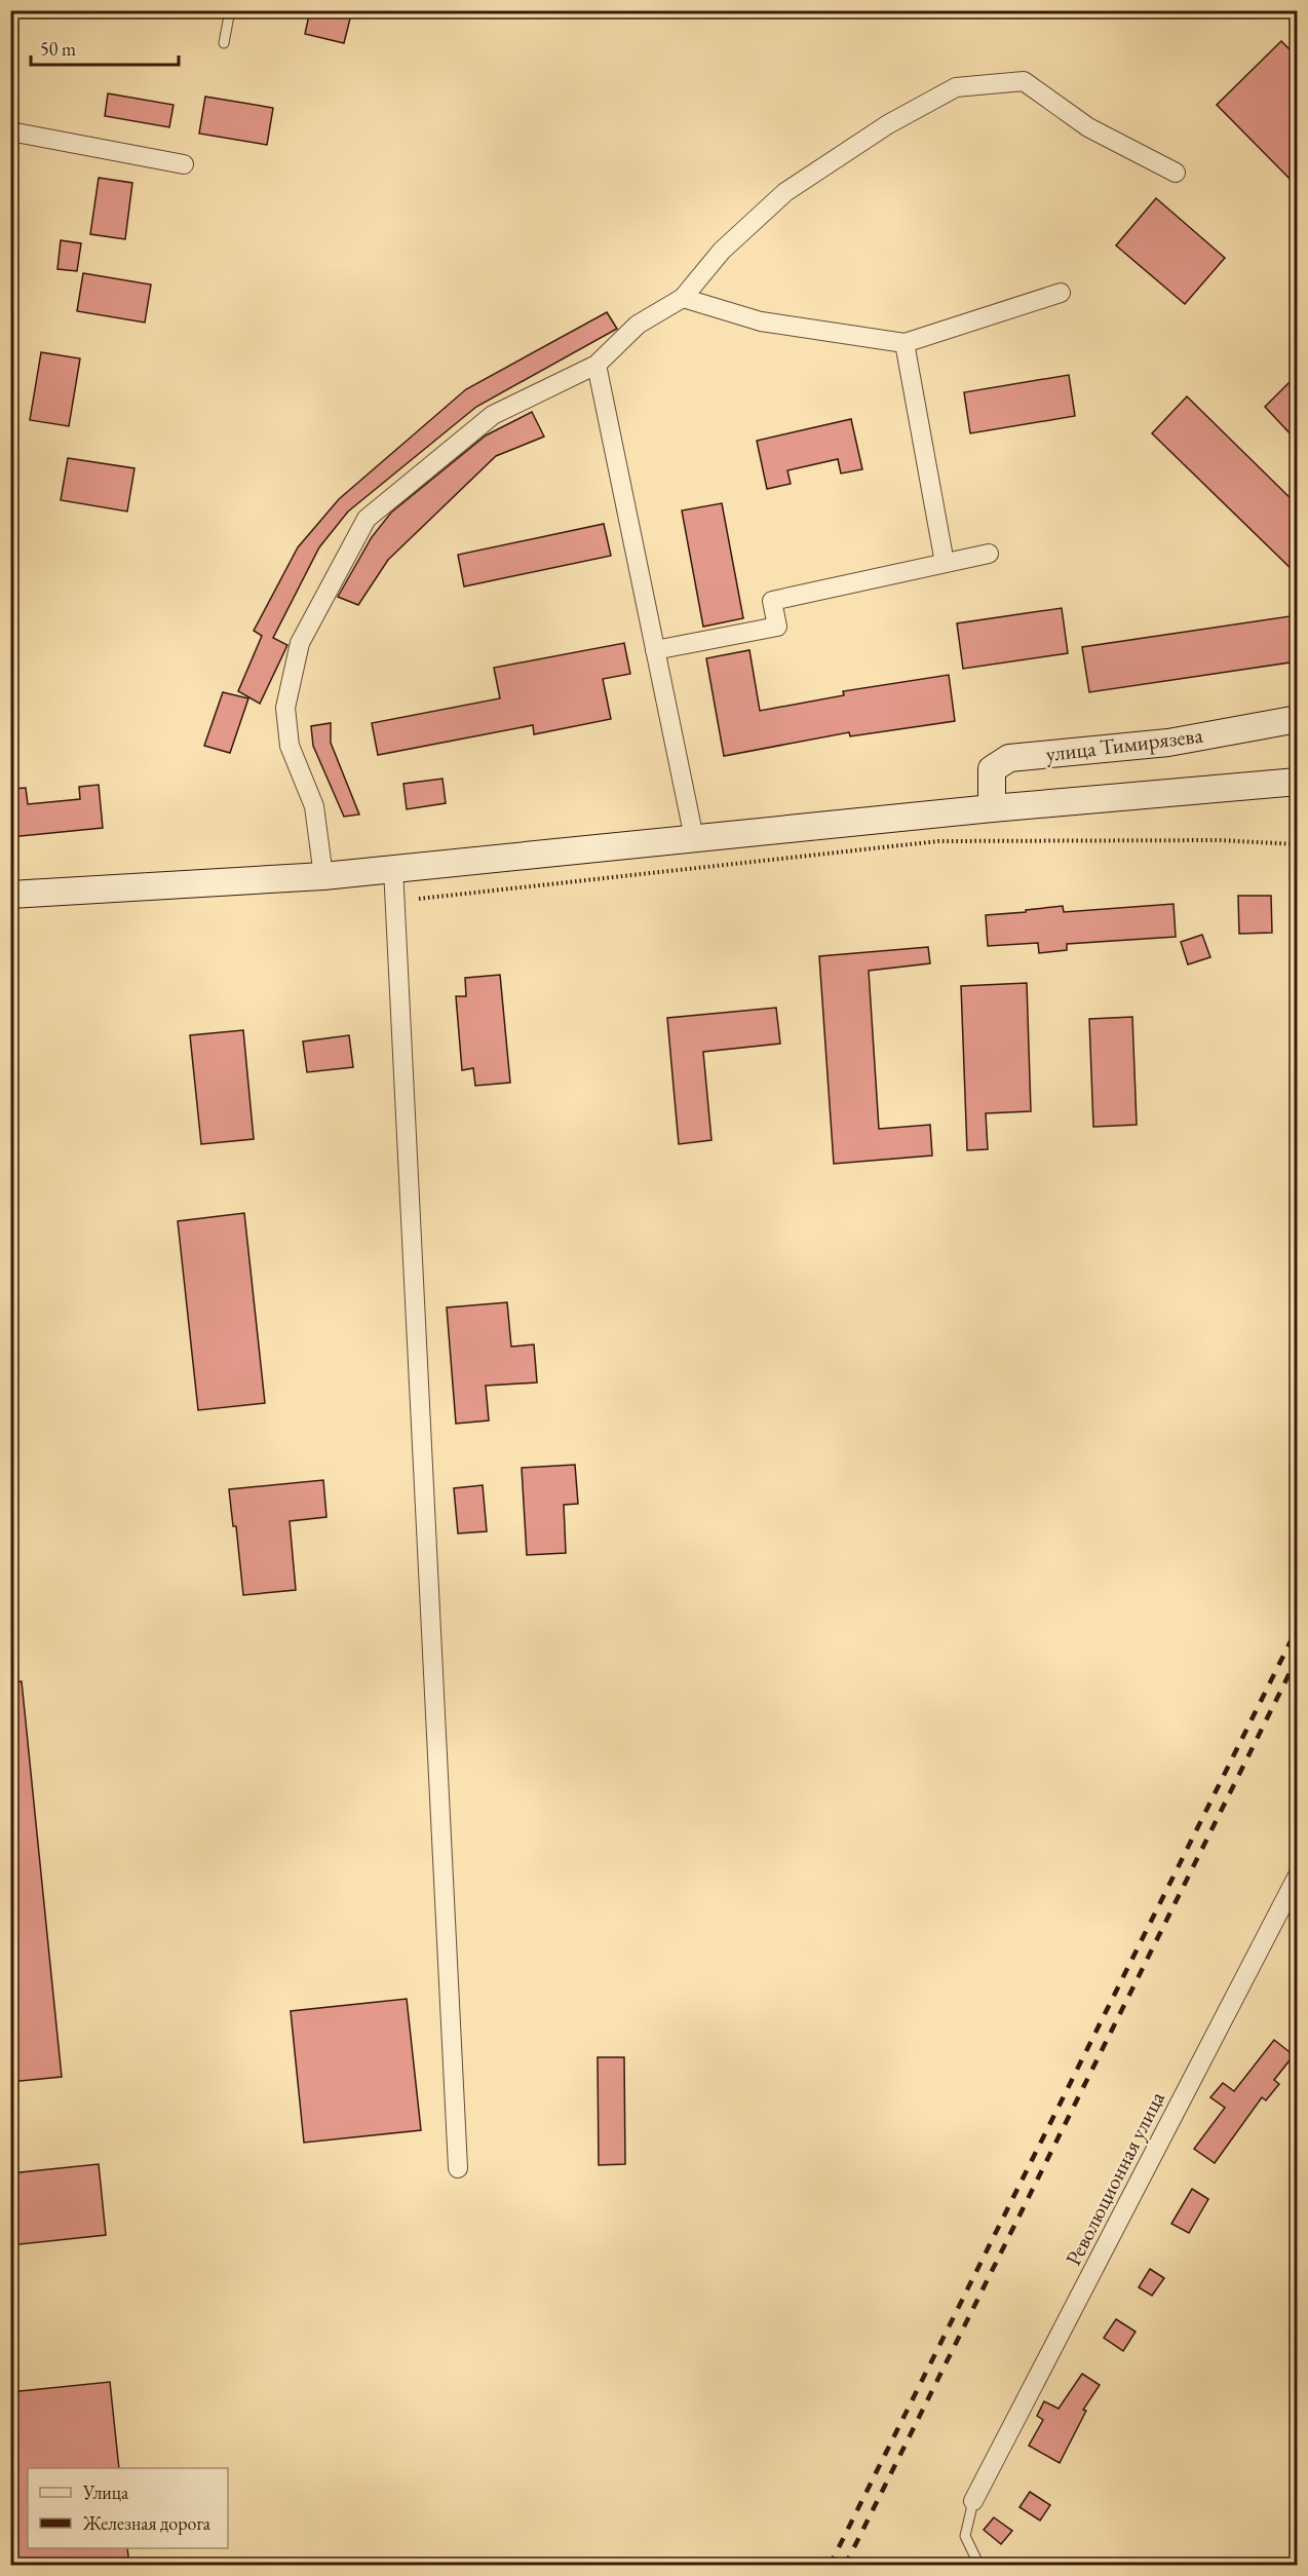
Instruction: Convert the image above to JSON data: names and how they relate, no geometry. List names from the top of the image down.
{
  "streets": {
    "main road": ["улица Тимирязева"],
    "street": ["Революционная улица"]
  },
  "legend": ["Улица", "Железная дорога"],
  "scale_bar": "50 m"
}
